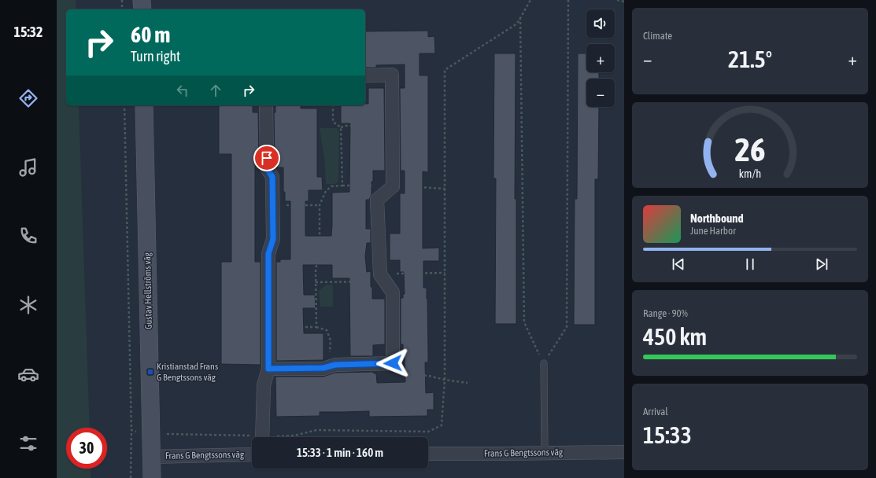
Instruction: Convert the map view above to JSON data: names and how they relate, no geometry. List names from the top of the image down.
{
  "streets": {
    "street": ["Gustav Hellströms väg", "Frans G Bengtssons väg"]
  },
  "crossings": [
    ["Gustav Hellströms väg", "Frans G Bengtssons väg"]
  ],
  "places": {
    "transit": ["Kristianstad Frans G Bengtssons väg"]
  },
  "page": {
    "tabs": "15:32",
    "tile": [
      "Climate",
      ["Range · 90%", "450 km"],
      ["Arrival", "15:33"]
    ],
    "map_buttons": ["+", "−"],
    "turn": ["60 m", "Turn right"],
    "heat": ["−", "21.5°", "+"],
    "song": ["Northbound", "June Harbor"],
    "limit": "30",
    "trip": "15:33 · 1 min · 160 m",
    "gauge": ["26", "km/h"]
  }
}
